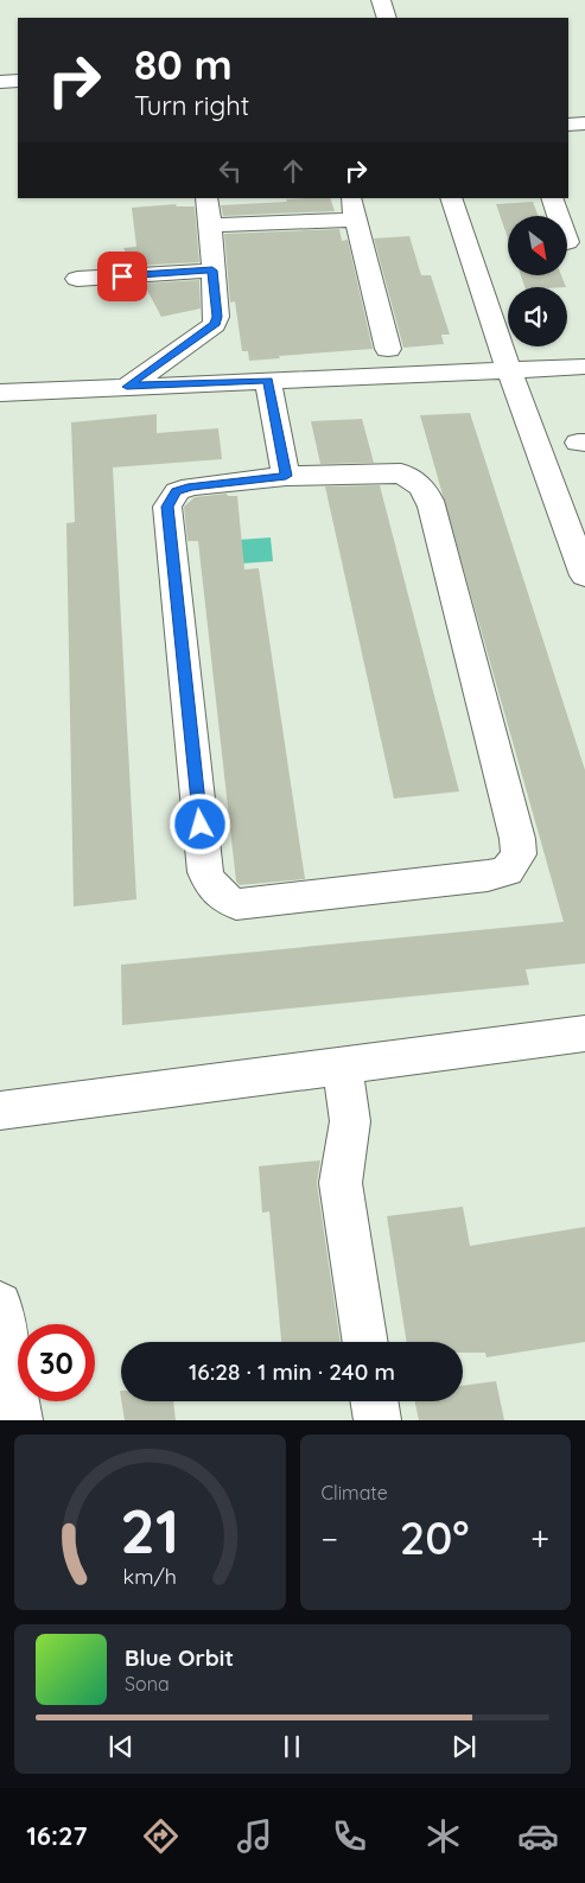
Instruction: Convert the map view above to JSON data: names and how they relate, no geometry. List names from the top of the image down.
{
  "north": "bottom right",
  "page": {
    "turn": ["80 m", "Turn right"],
    "limit": "30",
    "trip": "16:28 · 1 min · 240 m",
    "tile": "Climate",
    "heat": ["−", "20°", "+"],
    "song": ["Blue Orbit", "Sona"],
    "tabs": "16:27",
    "gauge": ["21", "km/h"]
  }
}
